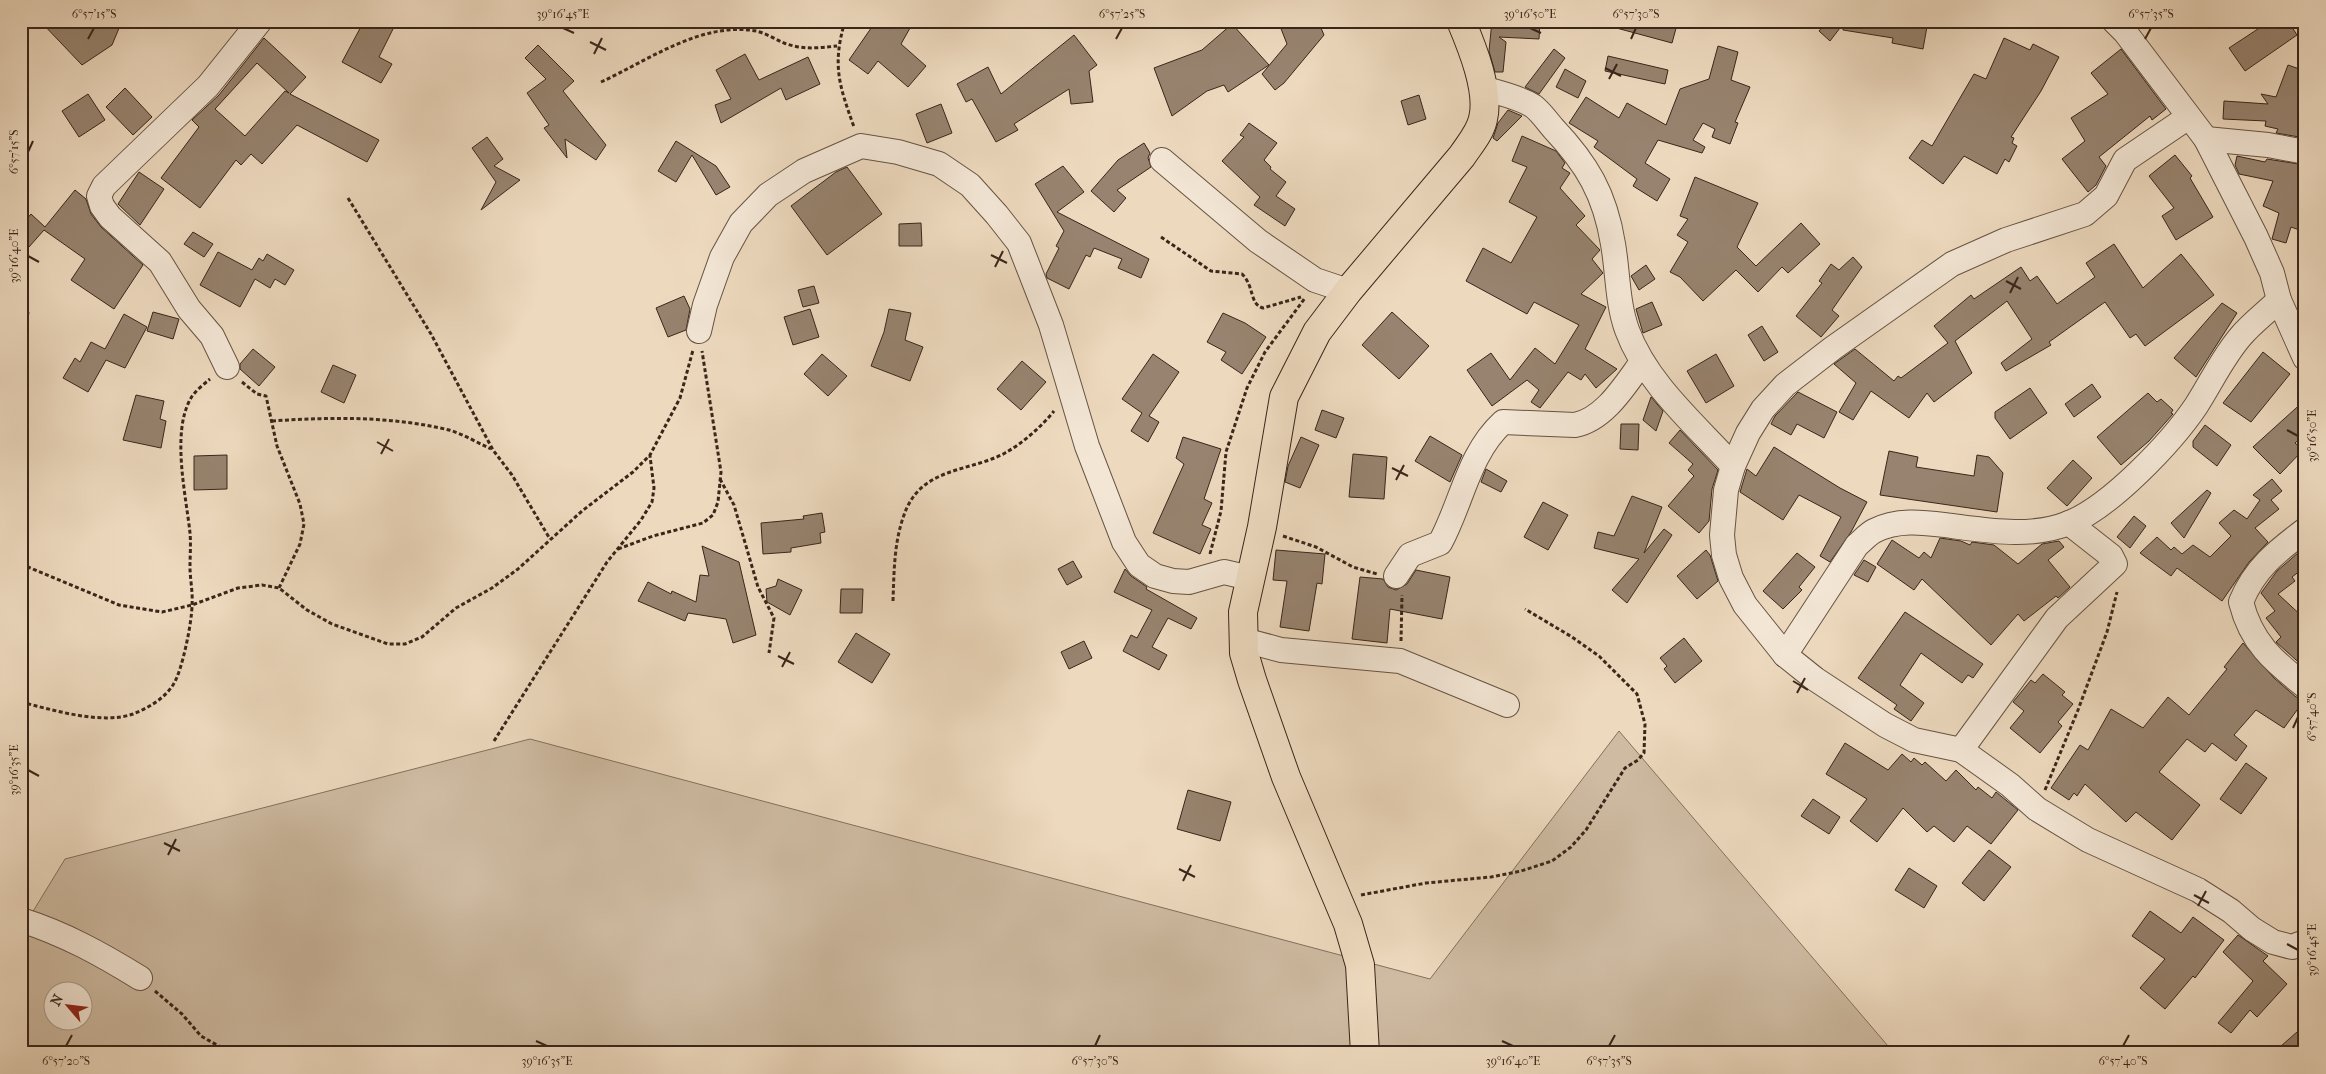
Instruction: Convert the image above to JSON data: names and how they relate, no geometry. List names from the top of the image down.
{
  "north": "top left",
  "coordinates": [
    "6°57'15\"S",
    "39°16'45\"E",
    "6°57'25\"S",
    "39°16'50\"E",
    "6°57'30\"S",
    "6°57'35\"S",
    "39°16'40\"E",
    "6°57'40\"S",
    "39°16'35\"E",
    "6°57'20\"S"
  ]
}
